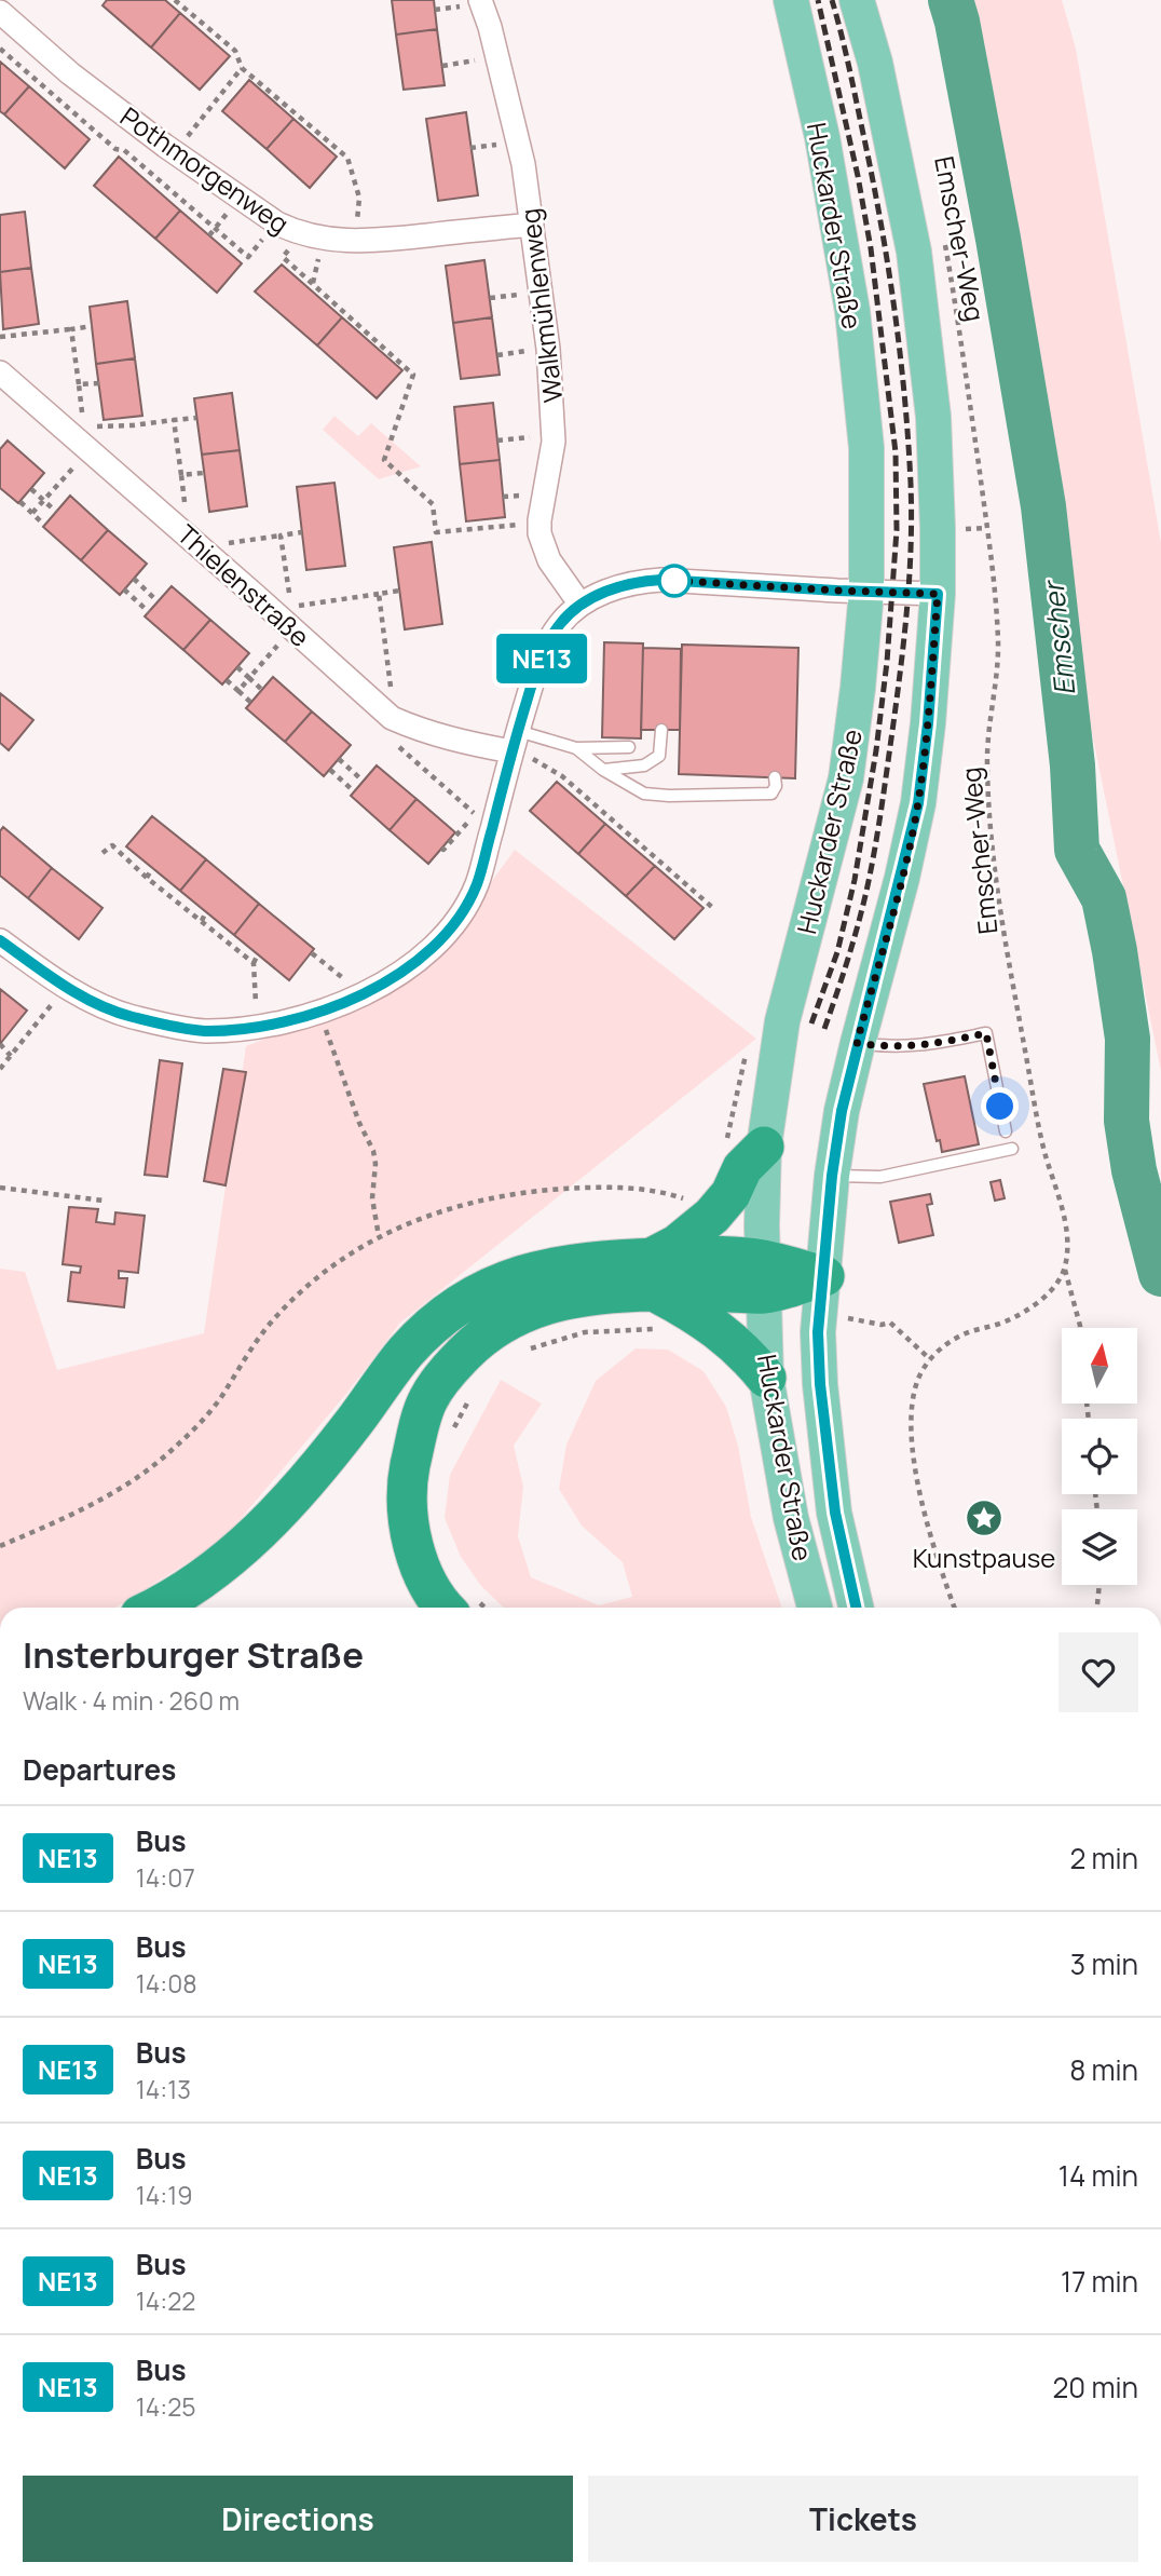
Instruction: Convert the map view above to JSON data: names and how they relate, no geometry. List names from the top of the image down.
{
  "streets": {
    "main road": ["Huckarder Straße"],
    "street": ["Pothmorgenweg", "Walkmühlenweg", "Thielenstraße"],
    "path": ["Emscher-Weg"]
  },
  "crossings": [
    ["Pothmorgenweg", "Walkmühlenweg"]
  ],
  "water": ["Emscher"],
  "places": {
    "place": ["Kunstpause"]
  },
  "lines": ["bus line NE13"],
  "north": "top",
  "page": {
    "on_map": "NE13",
    "heading": [
      ["Insterburger Straße", "Walk · 4 min · 260 m"],
      "Departures"
    ],
    "list": [
      {
        "mark": "NE13",
        "name": "Bus",
        "note": "14:07",
        "value": "2 min"
      },
      {
        "mark": "NE13",
        "name": "Bus",
        "note": "14:08",
        "value": "3 min"
      },
      {
        "mark": "NE13",
        "name": "Bus",
        "note": "14:13",
        "value": "8 min"
      },
      {
        "mark": "NE13",
        "name": "Bus",
        "note": "14:19",
        "value": "14 min"
      },
      {
        "mark": "NE13",
        "name": "Bus",
        "note": "14:22",
        "value": "17 min"
      },
      {
        "mark": "NE13",
        "name": "Bus",
        "note": "14:25",
        "value": "20 min"
      }
    ],
    "buttons": ["Directions", "Tickets"]
  }
}
